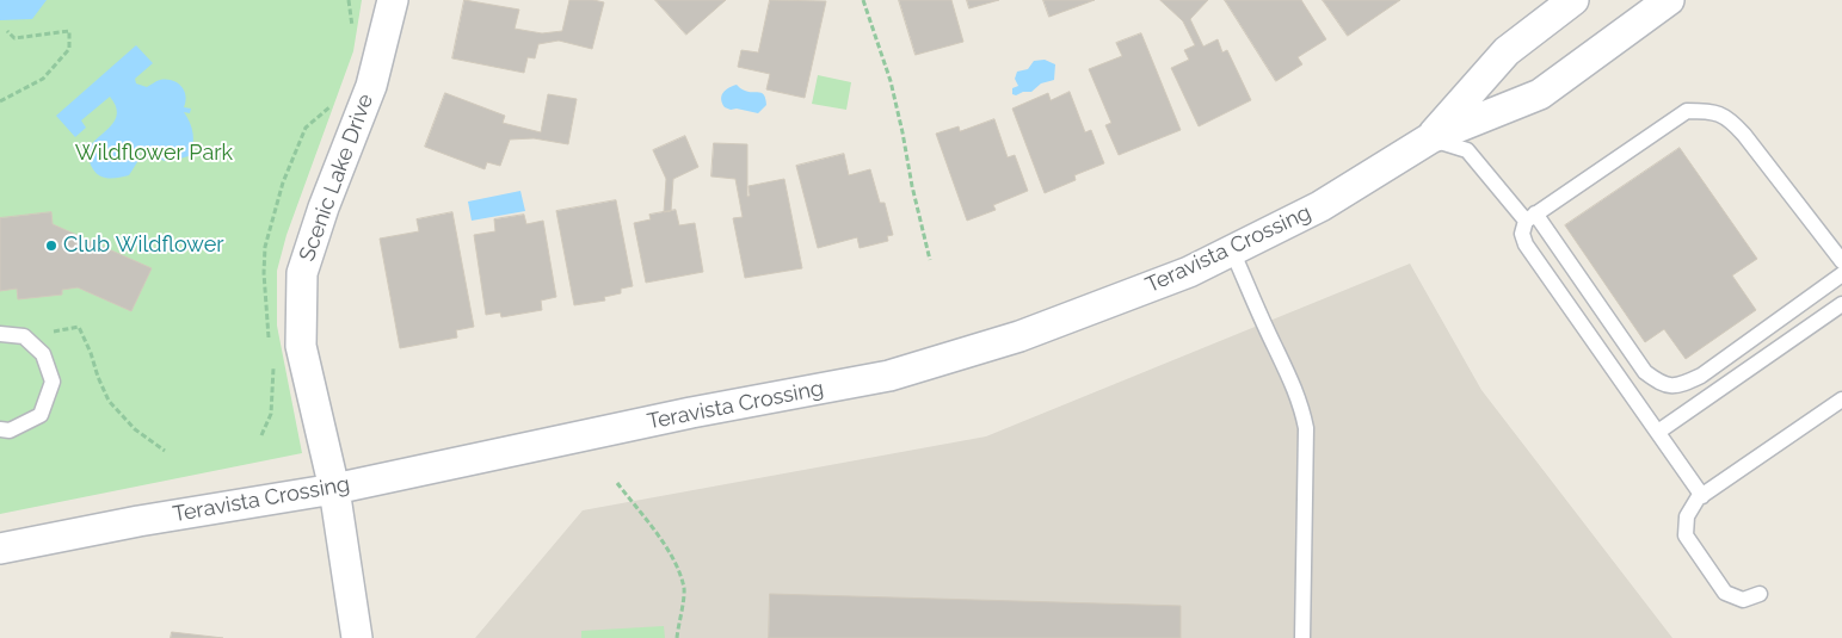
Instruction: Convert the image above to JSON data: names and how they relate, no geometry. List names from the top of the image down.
{
  "streets": {
    "street": ["Scenic Lake Drive", "Teravista Crossing"]
  },
  "crossings": [
    ["Scenic Lake Drive", "Teravista Crossing"]
  ],
  "parks": ["Wildflower Park"],
  "places": ["Club Wildflower"]
}
